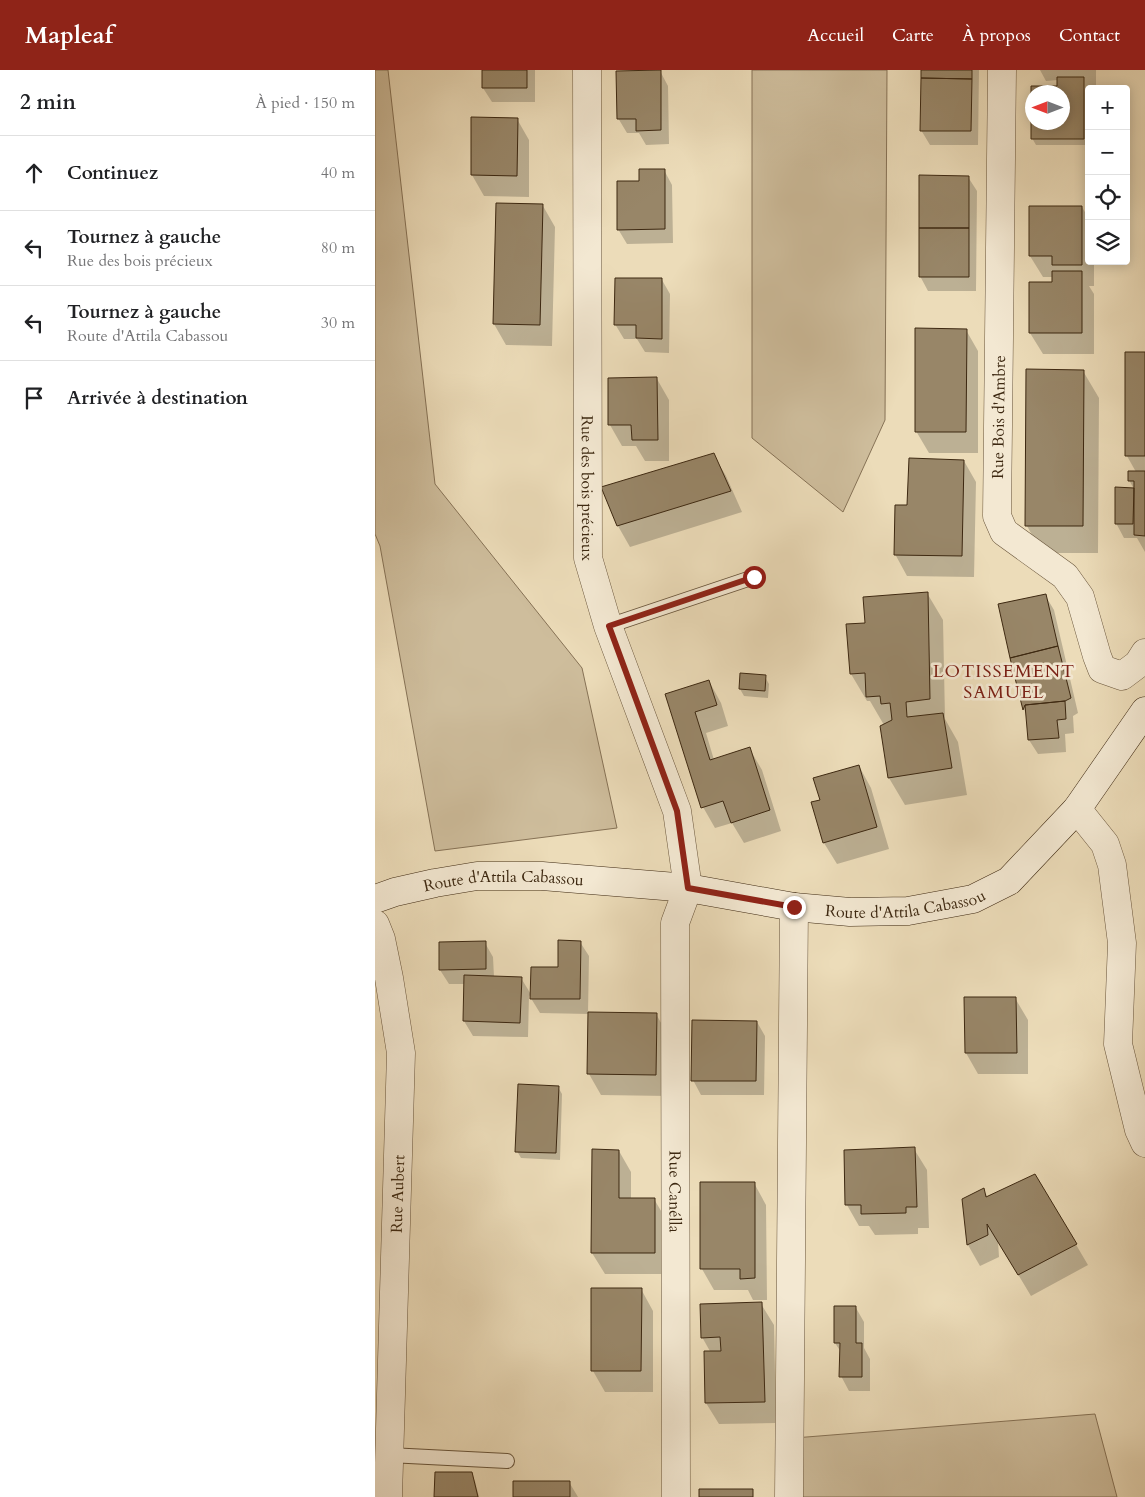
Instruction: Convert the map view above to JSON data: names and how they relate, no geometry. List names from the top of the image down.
{
  "streets": {
    "street": [
      "Rue Bois d'Ambre",
      "Rue des bois précieux",
      "Route d'Attila Cabassou",
      "Rue Canélla",
      "Rue Aubert"
    ]
  },
  "crossings": [
    ["Rue des bois précieux", "Route d'Attila Cabassou"],
    ["Rue des bois précieux", "Rue Canélla"],
    ["Route d'Attila Cabassou", "Rue Canélla"]
  ],
  "districts": ["LOTISSEMENT SAMUEL"],
  "north": "left",
  "page": {
    "header": "Mapleaf",
    "nav": [
      "Accueil",
      "Carte",
      "À propos",
      "Contact"
    ],
    "heading": ["2 min", "À pied · 150 m"],
    "map_buttons": ["+", "−"],
    "list": [
      ["Continuez", "40 m"],
      ["Tournez à gauche", "Rue des bois précieux", "80 m"],
      ["Tournez à gauche", "Route d'Attila Cabassou", "30 m"],
      "Arrivée à destination"
    ]
  }
}
